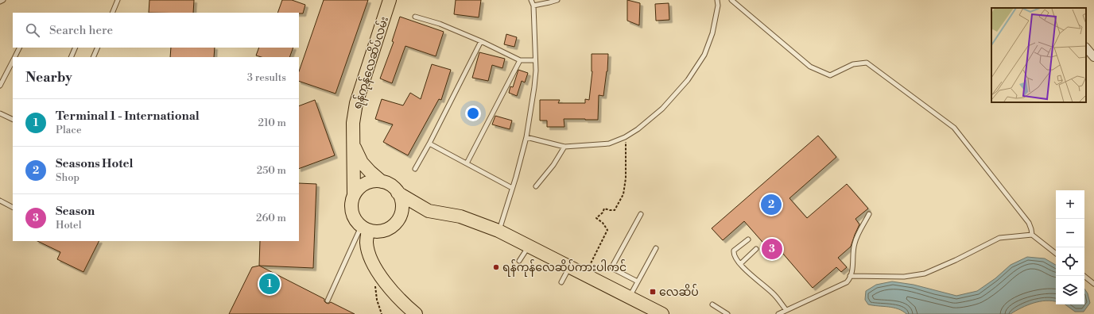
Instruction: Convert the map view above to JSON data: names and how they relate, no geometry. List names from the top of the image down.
{
  "streets": {
    "main road": ["ရန်ကုန်လေဆိပ်လမ်း"]
  },
  "places": {
    "other": ["ရန်ကုန်လေဆိပ်ကားပါကင်"],
    "transit": ["လေဆိပ်"]
  },
  "page": {
    "search": "Search here",
    "heading": ["Nearby", "3 results"],
    "list": [
      {
        "mark": "1",
        "name": "Terminal 1 - International",
        "note": "Place",
        "value": "210 m"
      },
      {
        "mark": "2",
        "name": "Seasons Hotel",
        "note": "Shop",
        "value": "250 m"
      },
      {
        "mark": "3",
        "name": "Season",
        "note": "Hotel",
        "value": "260 m"
      }
    ],
    "map_buttons": ["+", "−"],
    "pins": ["2", "3", "1"]
  }
}
